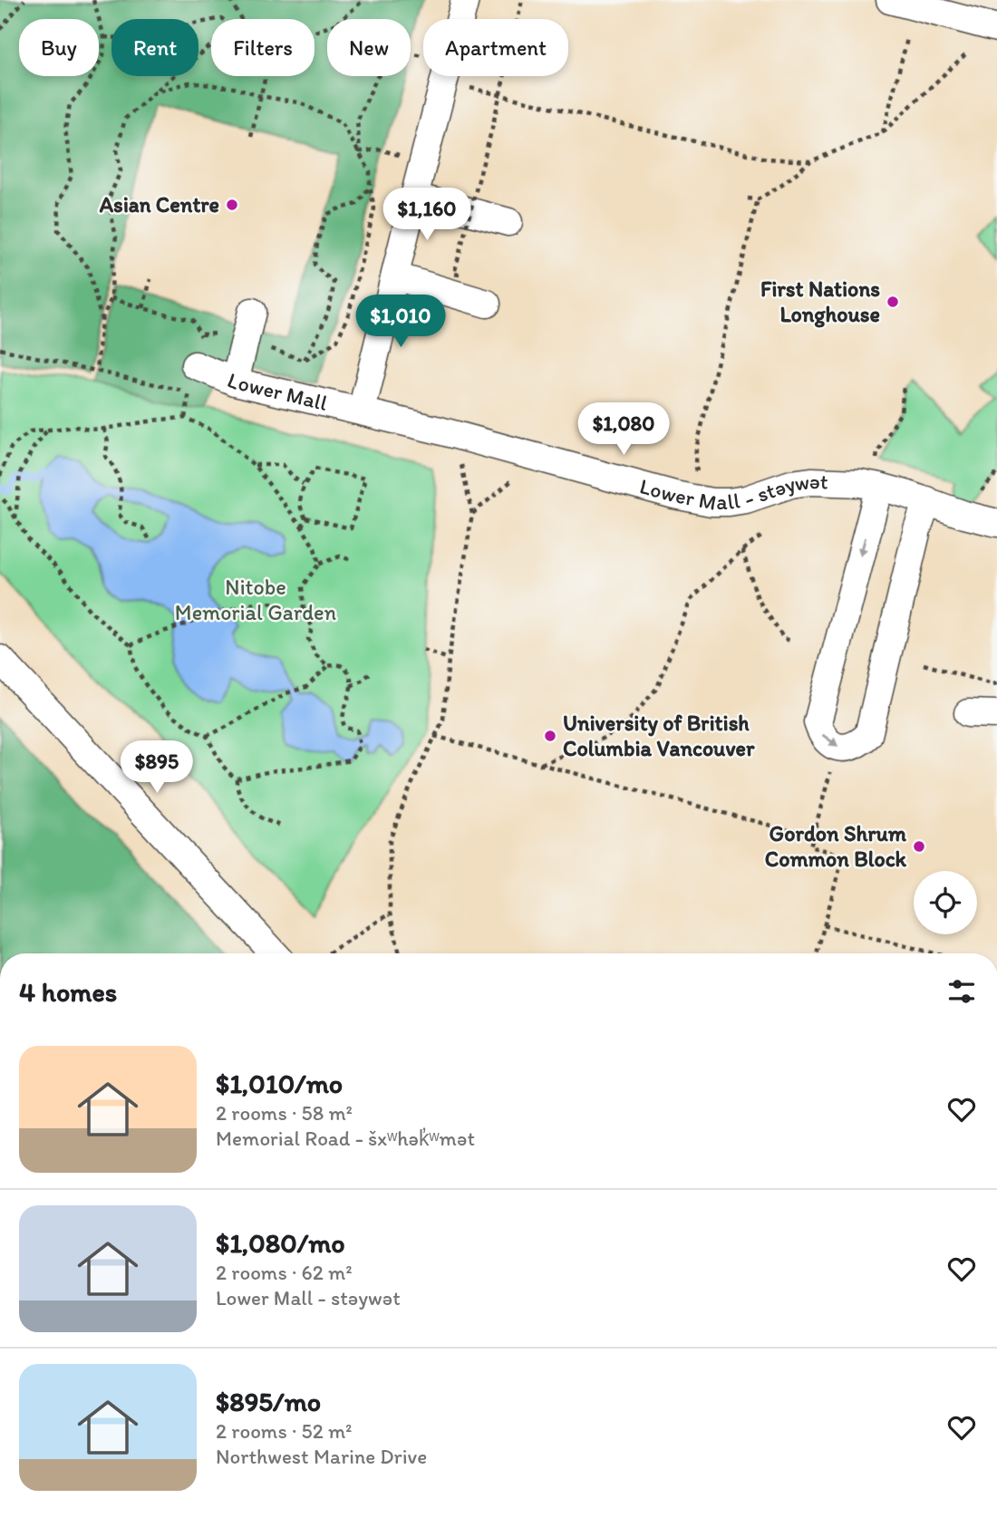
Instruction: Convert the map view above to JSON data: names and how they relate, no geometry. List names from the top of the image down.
{
  "streets": {
    "street": ["Lower Mall", "Lower Mall - stəywət"]
  },
  "crossings": [
    ["Lower Mall", "Lower Mall - stəywət"]
  ],
  "parks": ["Nitobe Memorial Garden"],
  "places": [
    "Asian Centre",
    "First Nations Longhouse",
    "University of British Columbia Vancouver",
    "Gordon Shrum Common Block"
  ],
  "page": {
    "chip": [
      "Buy",
      "Rent",
      "Filters",
      "New",
      "Apartment"
    ],
    "price": [
      "$1,160",
      "$1,010",
      "$1,080",
      "$895"
    ],
    "heading": "4 homes",
    "list": [
      {
        "name": "$1,010/mo",
        "note": "2 rooms · 58 m² · Memorial Road - šxʷhək̓ʷmət"
      },
      {
        "name": "$1,080/mo",
        "note": "2 rooms · 62 m² · Lower Mall - stəywət"
      },
      {
        "name": "$895/mo",
        "note": "2 rooms · 52 m² · Northwest Marine Drive"
      }
    ]
  }
}
